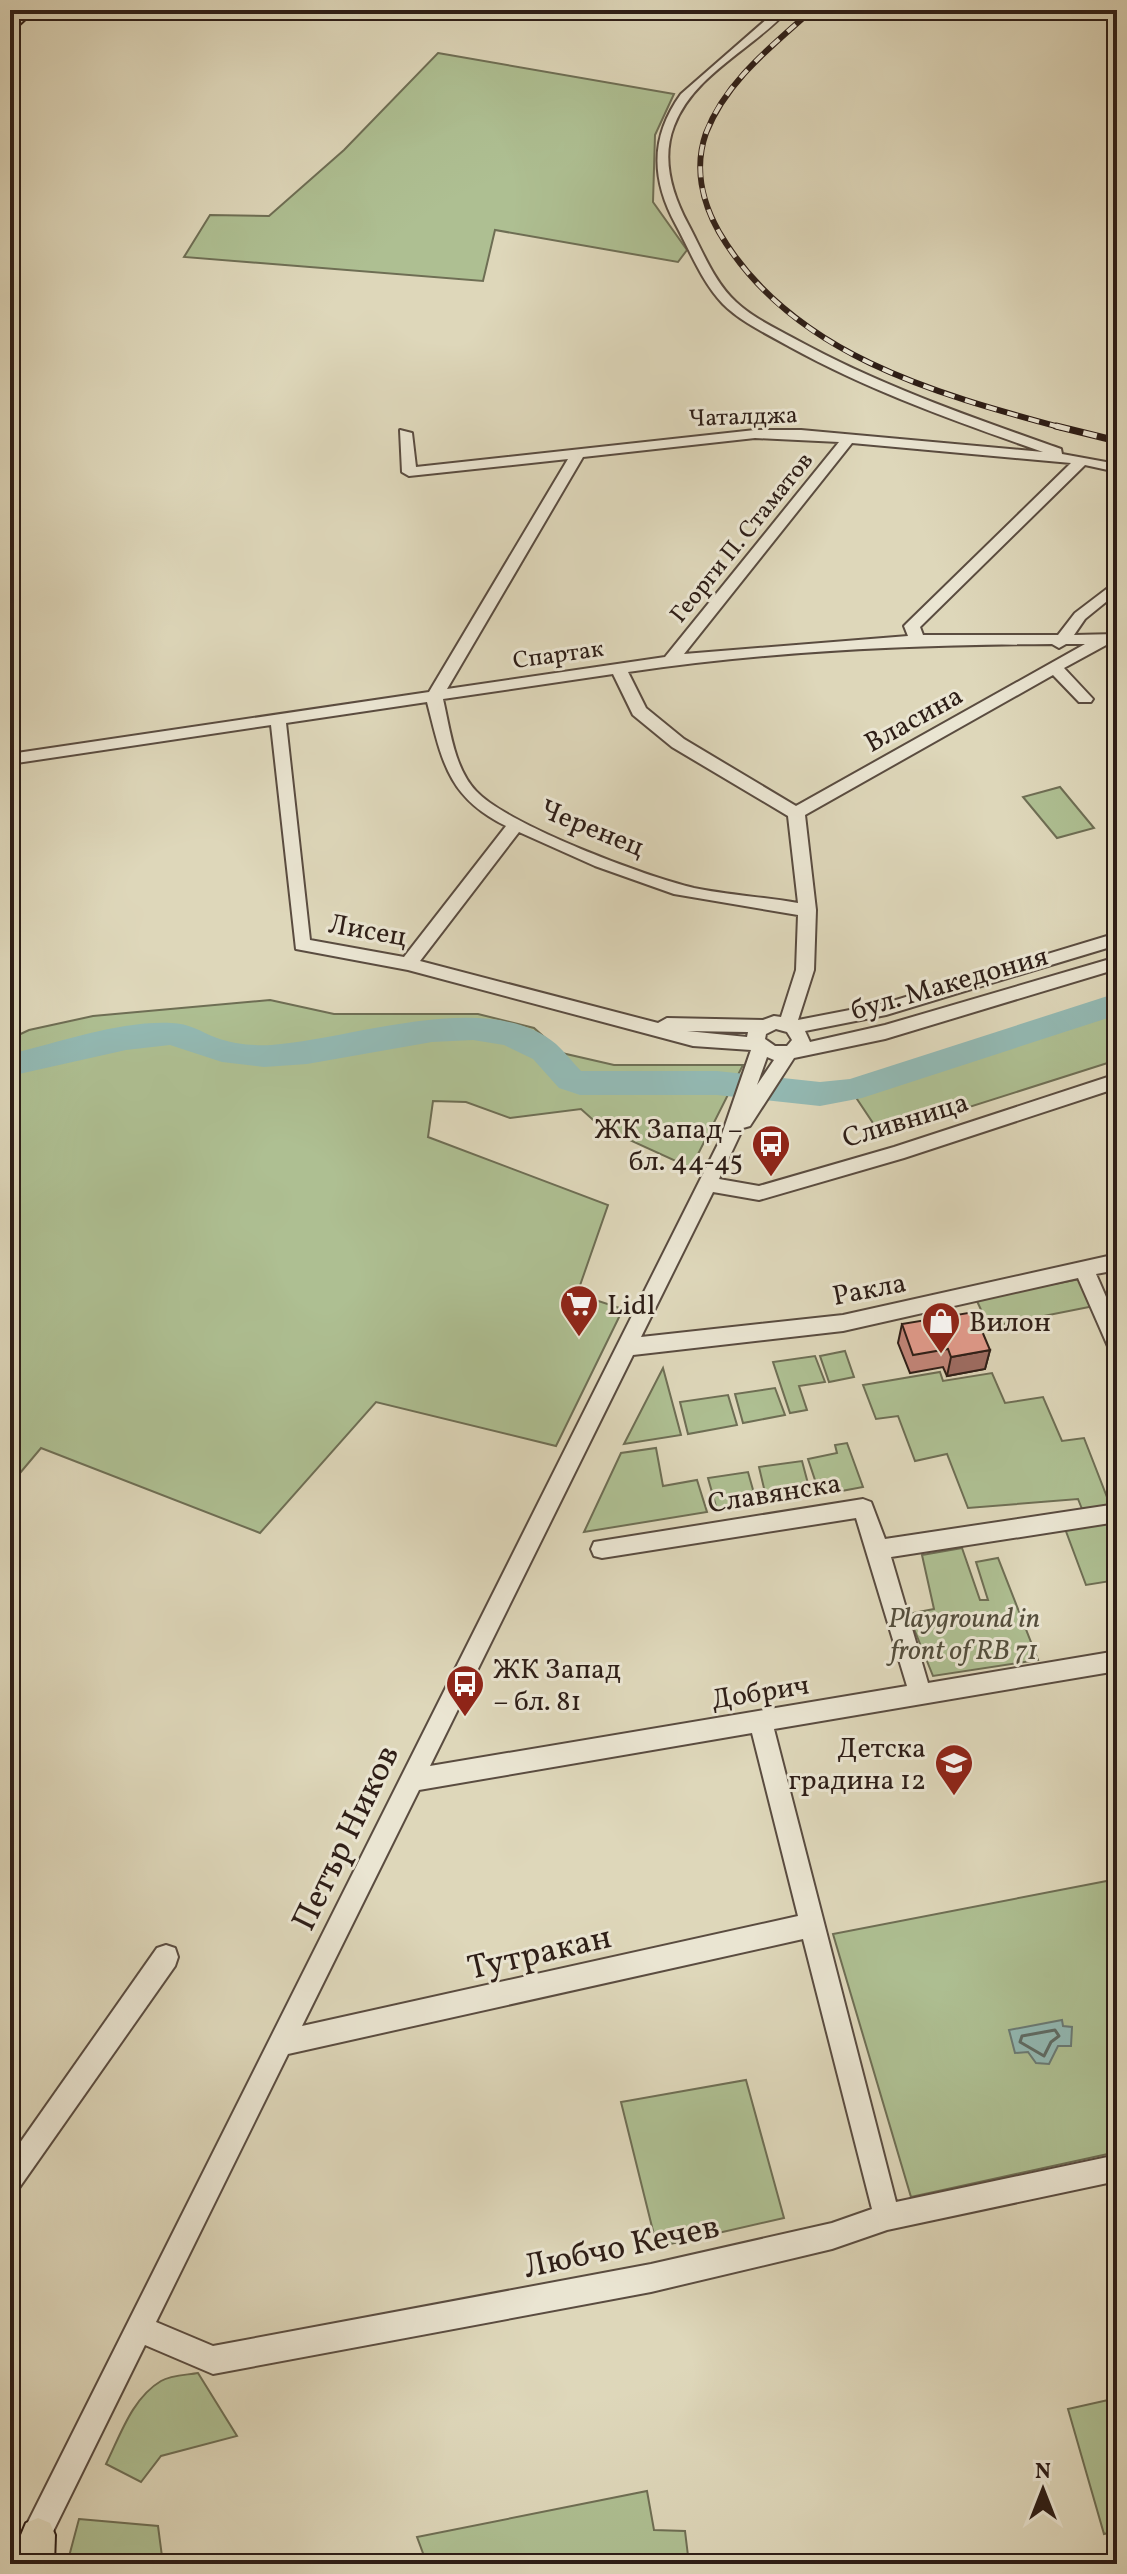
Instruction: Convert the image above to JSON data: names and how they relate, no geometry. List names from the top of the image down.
{
  "streets": {
    "street": [
      "Чаталджа",
      "Георги П. Стаматов",
      "Спартак",
      "Власина",
      "Черенец",
      "Лисец",
      "бул. Македония",
      "Сливница",
      "Ракла",
      "Славянска",
      "Добрич",
      "Петър Ников",
      "Тутракан",
      "Любчо Кечев"
    ]
  },
  "crossings": [
    ["Чаталджа", "Георги П. Стаматов"],
    ["Георги П. Стаматов", "Спартак"],
    ["Спартак", "Власина"],
    ["Спартак", "Черенец"],
    ["Спартак", "Лисец"],
    ["Лисец", "бул. Македония"],
    ["Сливница", "Петър Ников"],
    ["Ракла", "Петър Ников"],
    ["Добрич", "Петър Ников"],
    ["Петър Ников", "Тутракан"],
    ["Петър Ников", "Любчо Кечев"]
  ],
  "parks": ["Playground in front of RB 71"],
  "places": {
    "bus stop": ["ЖК Запад – бл. 44-45", "ЖК Запад – бл. 81"],
    "supermarket": ["Lidl"],
    "shop": ["Вилон"],
    "school or university": ["Детска градина 12"]
  },
  "north": "top"
}
